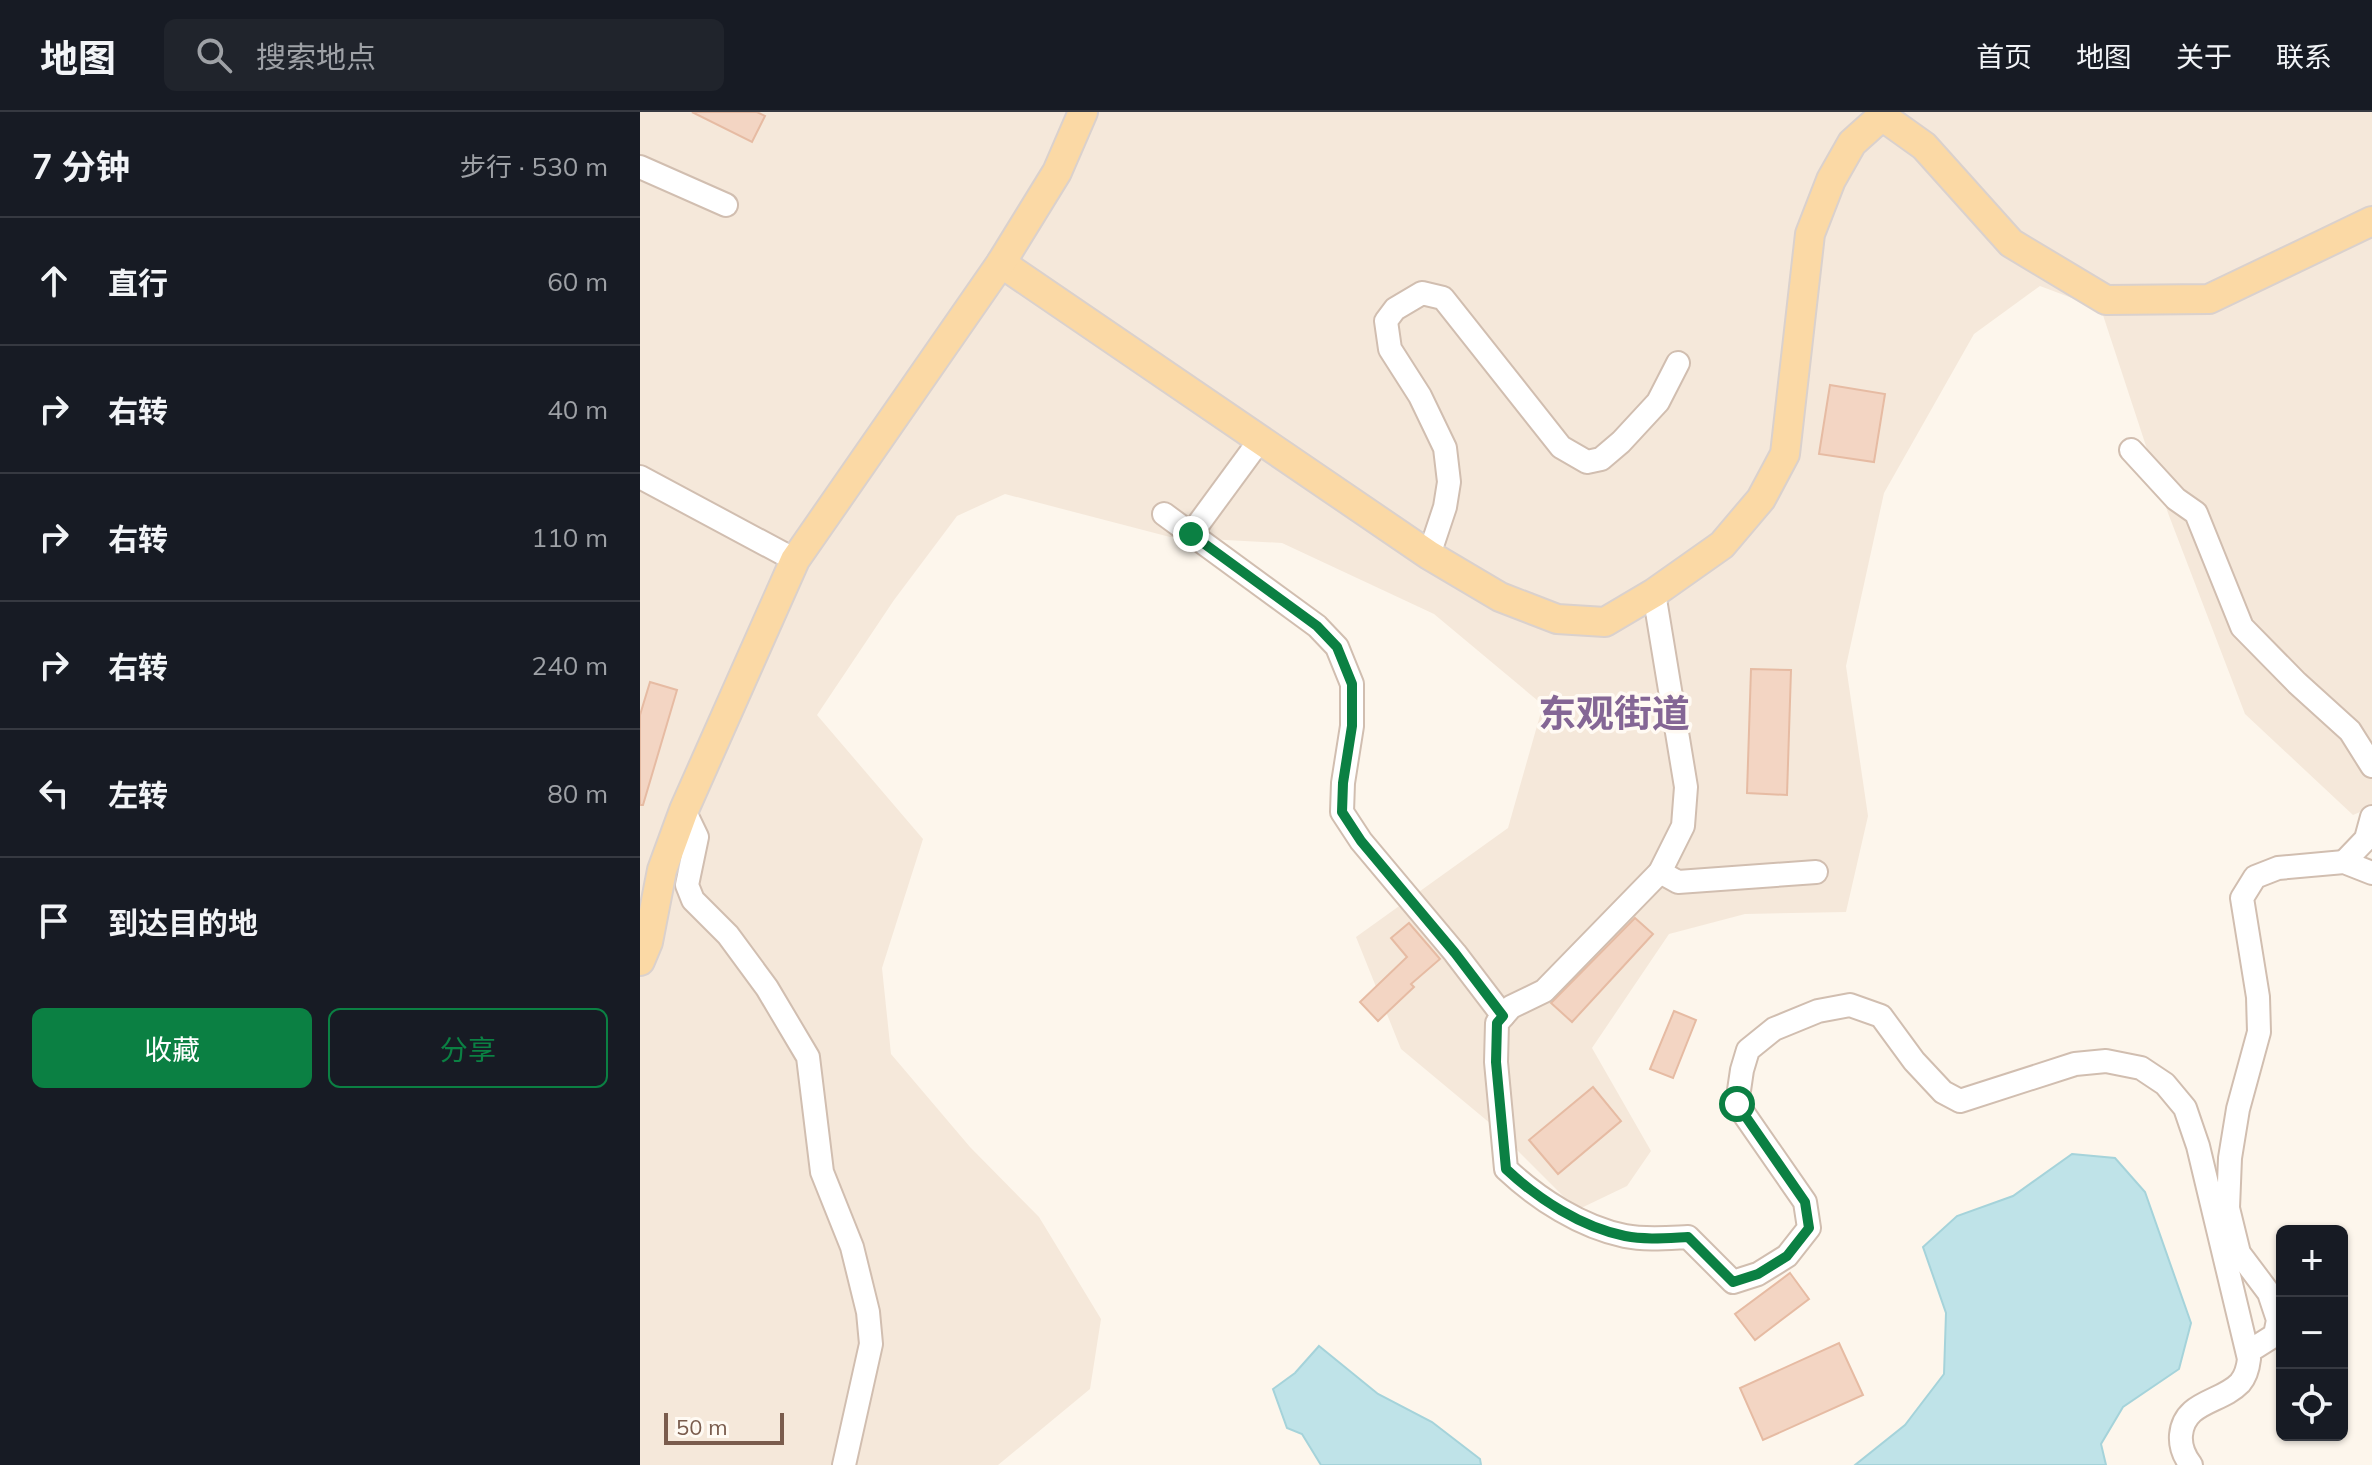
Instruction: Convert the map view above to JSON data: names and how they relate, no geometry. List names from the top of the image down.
{
  "districts": ["东观街道"],
  "scale_bar": "50 m",
  "page": {
    "header": "地图",
    "search": "搜索地点",
    "nav": [
      "首页",
      "地图",
      "关于",
      "联系"
    ],
    "heading": ["7 分钟", "步行 · 530 m"],
    "list": [
      ["直行", "60 m"],
      ["右转", "40 m"],
      ["右转", "110 m"],
      ["右转", "240 m"],
      ["左转", "80 m"],
      "到达目的地"
    ],
    "buttons": ["收藏", "分享"],
    "map_buttons": ["+", "−"],
    "scale": "50 m"
  }
}
